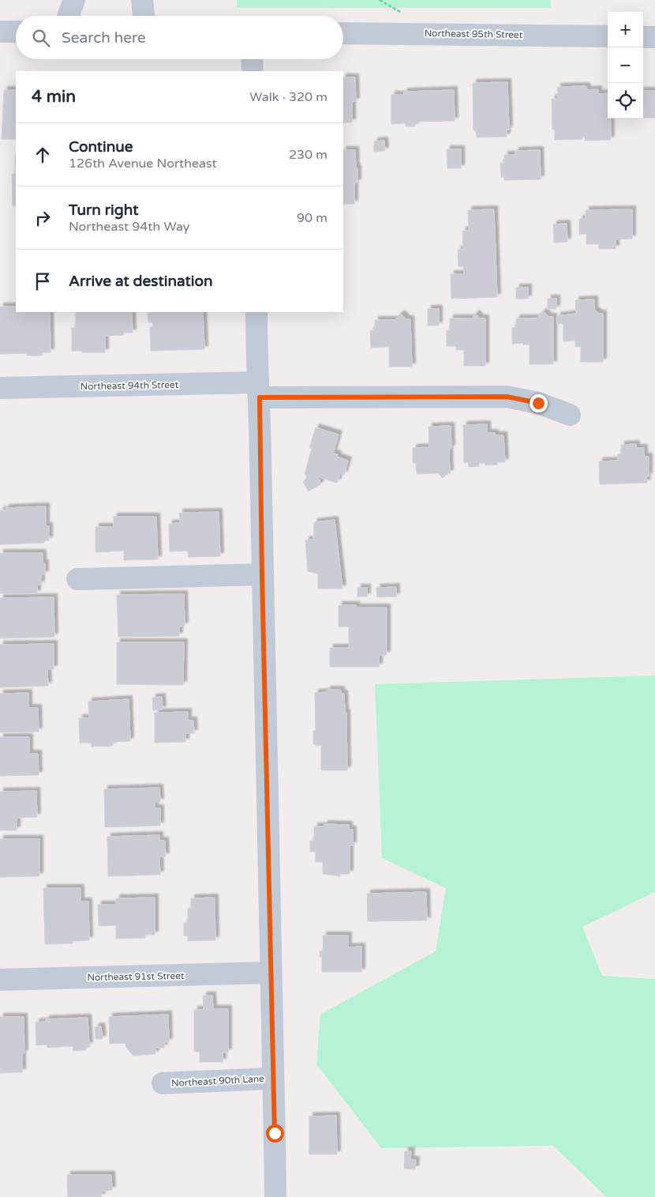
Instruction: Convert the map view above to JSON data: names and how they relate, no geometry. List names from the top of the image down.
{
  "streets": {
    "street": [
      "Northeast 95th Street",
      "Northeast 94th Street",
      "Northeast 91st Street",
      "Northeast 90th Lane"
    ]
  },
  "page": {
    "map_buttons": ["+", "−"],
    "search": "Search here",
    "heading": ["4 min", "Walk · 320 m"],
    "list": [
      ["Continue", "126th Avenue Northeast", "230 m"],
      ["Turn right", "Northeast 94th Way", "90 m"],
      "Arrive at destination"
    ]
  }
}
